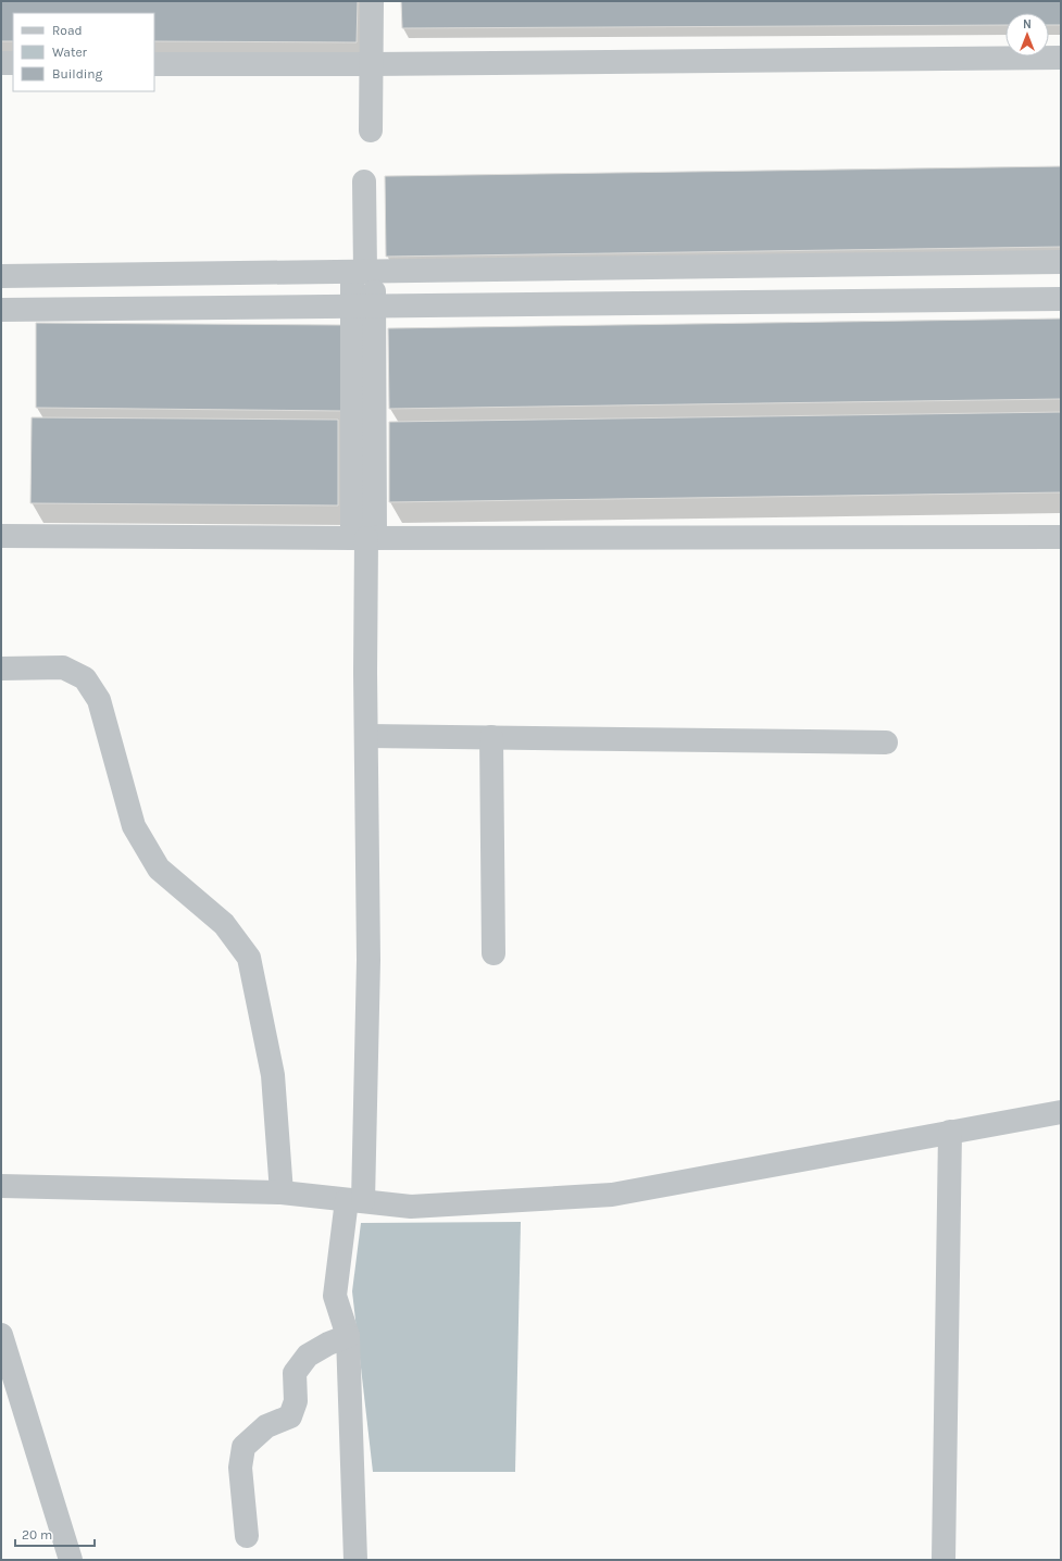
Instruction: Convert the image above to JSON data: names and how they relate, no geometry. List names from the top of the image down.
{
  "legend": ["Road", "Water", "Building"],
  "scale_bar": "20 m",
  "north": "top"
}
